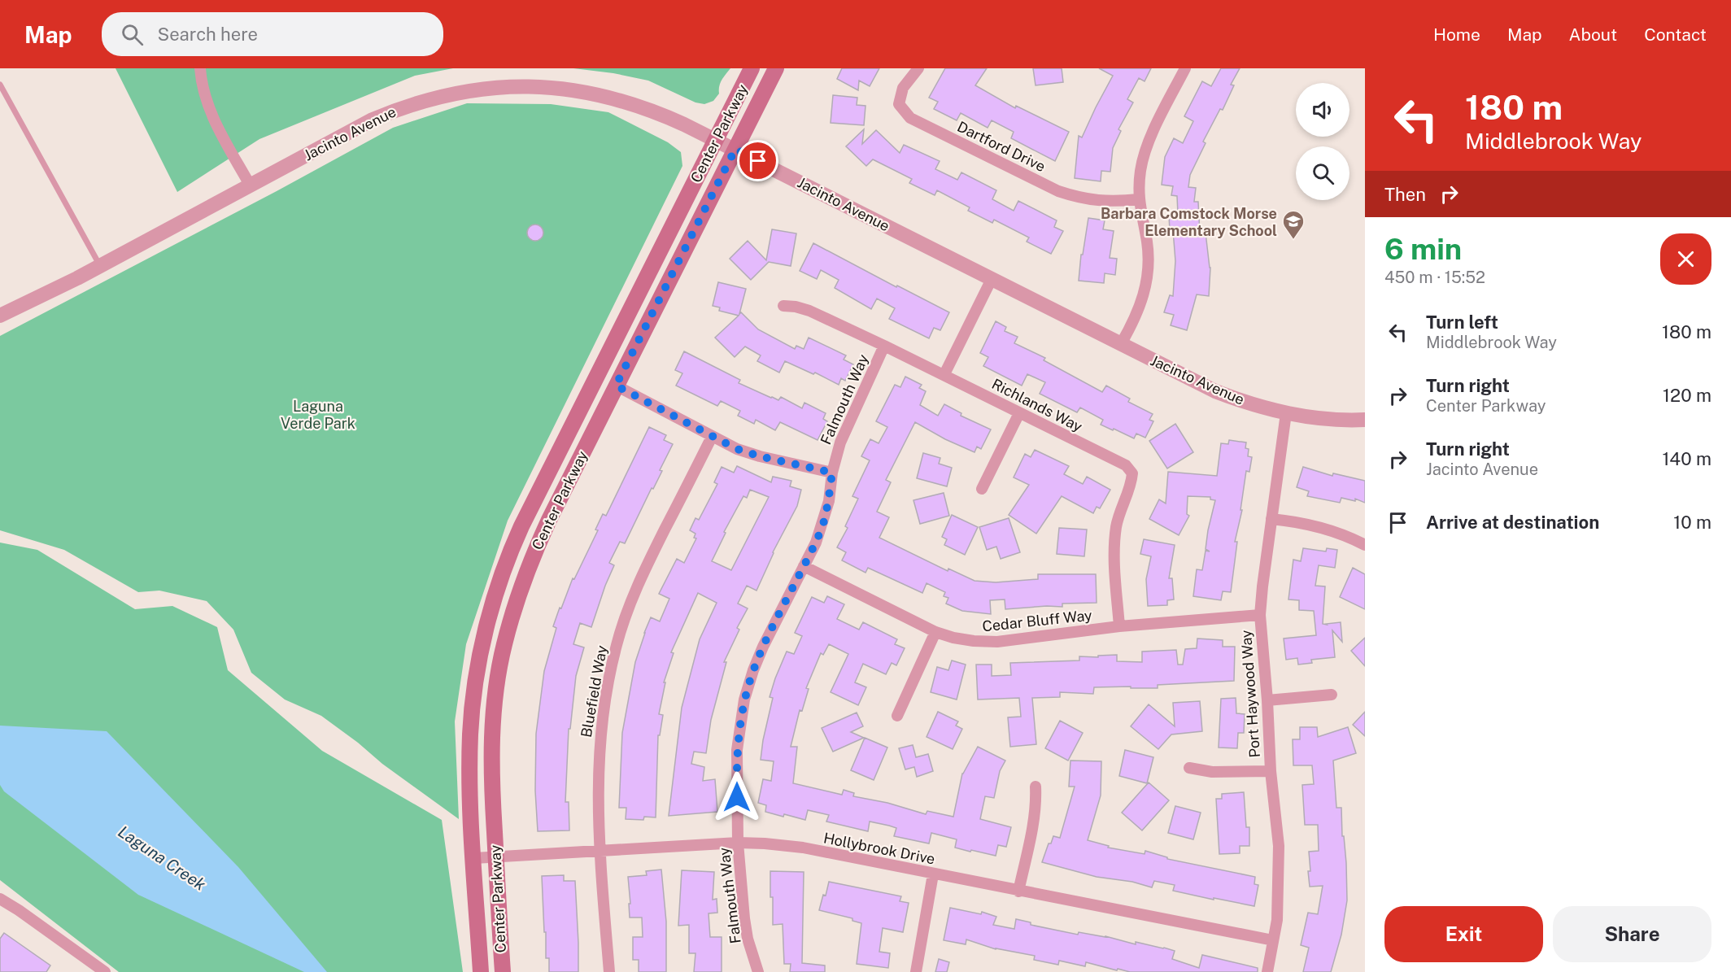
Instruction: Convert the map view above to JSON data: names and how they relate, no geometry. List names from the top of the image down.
{
  "streets": {
    "main road": ["Center Parkway"],
    "street": [
      "Jacinto Avenue",
      "Dartford Drive",
      "Falmouth Way",
      "Richlands Way",
      "Cedar Bluff Way",
      "Bluefield Way",
      "Port Haywood Way",
      "Hollybrook Drive"
    ]
  },
  "crossings": [
    ["Jacinto Avenue", "Center Parkway"],
    ["Jacinto Avenue", "Port Haywood Way"],
    ["Center Parkway", "Hollybrook Drive"],
    ["Falmouth Way", "Richlands Way"],
    ["Falmouth Way", "Cedar Bluff Way"],
    ["Falmouth Way", "Hollybrook Drive"],
    ["Richlands Way", "Cedar Bluff Way"],
    ["Cedar Bluff Way", "Port Haywood Way"],
    ["Bluefield Way", "Hollybrook Drive"],
    ["Port Haywood Way", "Hollybrook Drive"]
  ],
  "water": ["Laguna Creek"],
  "parks": ["Laguna Verde Park"],
  "places": {
    "school or university": ["Barbara Comstock Morse Elementary School"]
  },
  "page": {
    "header": "Map",
    "search": "Search here",
    "nav": [
      "Home",
      "Map",
      "About",
      "Contact"
    ],
    "turn": ["180 m", "Middlebrook Way"],
    "then": "Then",
    "heading": ["6 min", "450 m · 15:52"],
    "list": [
      {
        "name": "Turn left",
        "note": "Middlebrook Way",
        "value": "180 m"
      },
      {
        "name": "Turn right",
        "note": "Center Parkway",
        "value": "120 m"
      },
      {
        "name": "Turn right",
        "note": "Jacinto Avenue",
        "value": "140 m"
      },
      {
        "name": "Arrive at destination",
        "value": "10 m"
      }
    ],
    "buttons": ["Exit", "Share"]
  }
}
